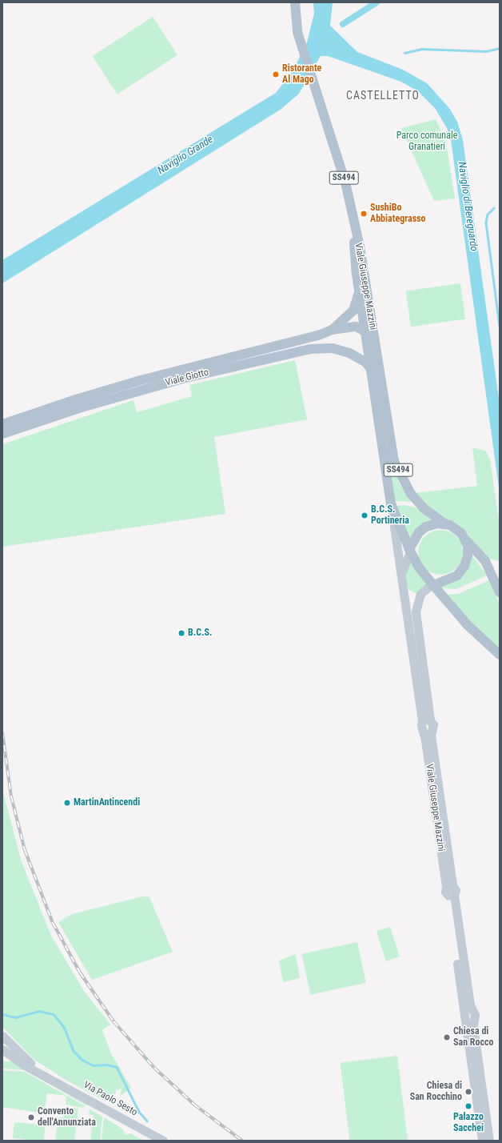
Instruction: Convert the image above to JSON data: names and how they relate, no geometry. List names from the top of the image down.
{
  "streets": {
    "main road": ["SS494", "Viale Giuseppe Mazzini", "Viale Giotto"],
    "street": ["Via Paolo Sesto"]
  },
  "crossings": [
    ["SS494", "Viale Giuseppe Mazzini"],
    ["Viale Giuseppe Mazzini", "Viale Giotto"]
  ],
  "districts": ["CASTELLETTO"],
  "water": ["Naviglio Grande", "Naviglio di Bereguardo"],
  "parks": ["Parco comunale Granatieri"],
  "places": [
    "Ristorante Al Mago",
    "SushiBo Abbiategrasso",
    "B.C.S. Portineria",
    "B.C.S.",
    "MartinAntincendi",
    "Chiesa di San Rocco",
    "Chiesa di San Rocchino",
    "Palazzo Sacchei",
    "Convento dell'Annunziata"
  ]
}
